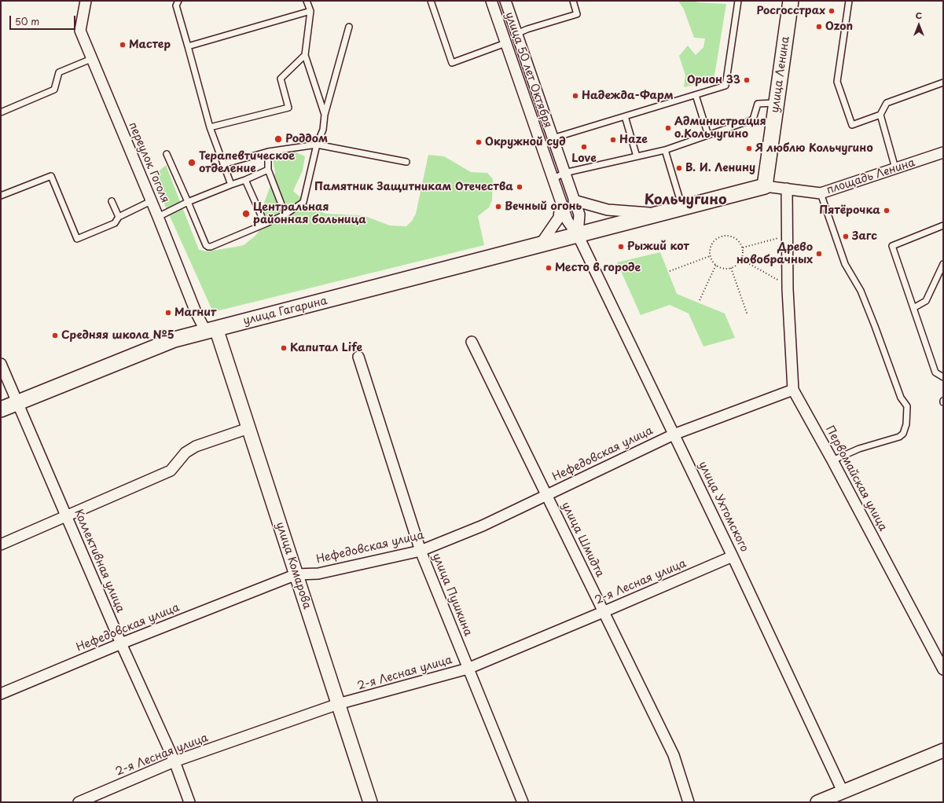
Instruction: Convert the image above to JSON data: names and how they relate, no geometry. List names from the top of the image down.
{
  "streets": {
    "main road": ["улица Ленина", "площадь Ленина", "улица Гагарина"],
    "street": [
      "улица 50 лет Октября",
      "переулок Гоголя",
      "Нефедовская улица",
      "Первомайская улица",
      "улица Ухтомского",
      "улица Шмидта",
      "Коллективная улица",
      "улица Комарова",
      "2-я Лесная улица",
      "улица Пушкина"
    ]
  },
  "crossings": [
    ["улица 50 лет Октября", "площадь Ленина"],
    ["улица 50 лет Октября", "улица Гагарина"],
    ["улица 50 лет Октября", "улица Ухтомского"],
    ["улица Ленина", "площадь Ленина"],
    ["переулок Гоголя", "улица Гагарина"],
    ["переулок Гоголя", "улица Комарова"],
    ["площадь Ленина", "улица Гагарина"],
    ["площадь Ленина", "Первомайская улица"],
    ["площадь Ленина", "улица Ухтомского"],
    ["улица Гагарина", "улица Ухтомского"],
    ["улица Гагарина", "Коллективная улица"],
    ["улица Гагарина", "улица Комарова"],
    ["Нефедовская улица", "Первомайская улица"],
    ["Нефедовская улица", "улица Ухтомского"],
    ["Нефедовская улица", "улица Шмидта"],
    ["Нефедовская улица", "Коллективная улица"],
    ["Нефедовская улица", "улица Комарова"],
    ["Нефедовская улица", "улица Пушкина"],
    ["улица Ухтомского", "2-я Лесная улица"],
    ["улица Шмидта", "2-я Лесная улица"],
    ["Коллективная улица", "2-я Лесная улица"],
    ["улица Комарова", "2-я Лесная улица"],
    ["2-я Лесная улица", "улица Пушкина"]
  ],
  "districts": ["Кольчугино"],
  "places": [
    "Росгосстрах",
    "Ozon",
    "Мастер",
    "Орион 33",
    "Надежда-Фарм",
    "Администрация о.Кольчугино",
    "Роддом",
    "Haze",
    "Окружной суд",
    "Love",
    "Я люблю Кольчугино",
    "Терапевтическое отделение",
    "В. И. Ленину",
    "Памятник Защитникам Отечества",
    "Вечный огонь",
    "Пятёрочка",
    "Центральная районная больница",
    "Загс",
    "Рыжий кот",
    "Древо новобрачных",
    "Место в городе",
    "Магнит",
    "Средняя школа №5",
    "Капитал Life"
  ],
  "scale_bar": "50 m",
  "north": "top"
}
